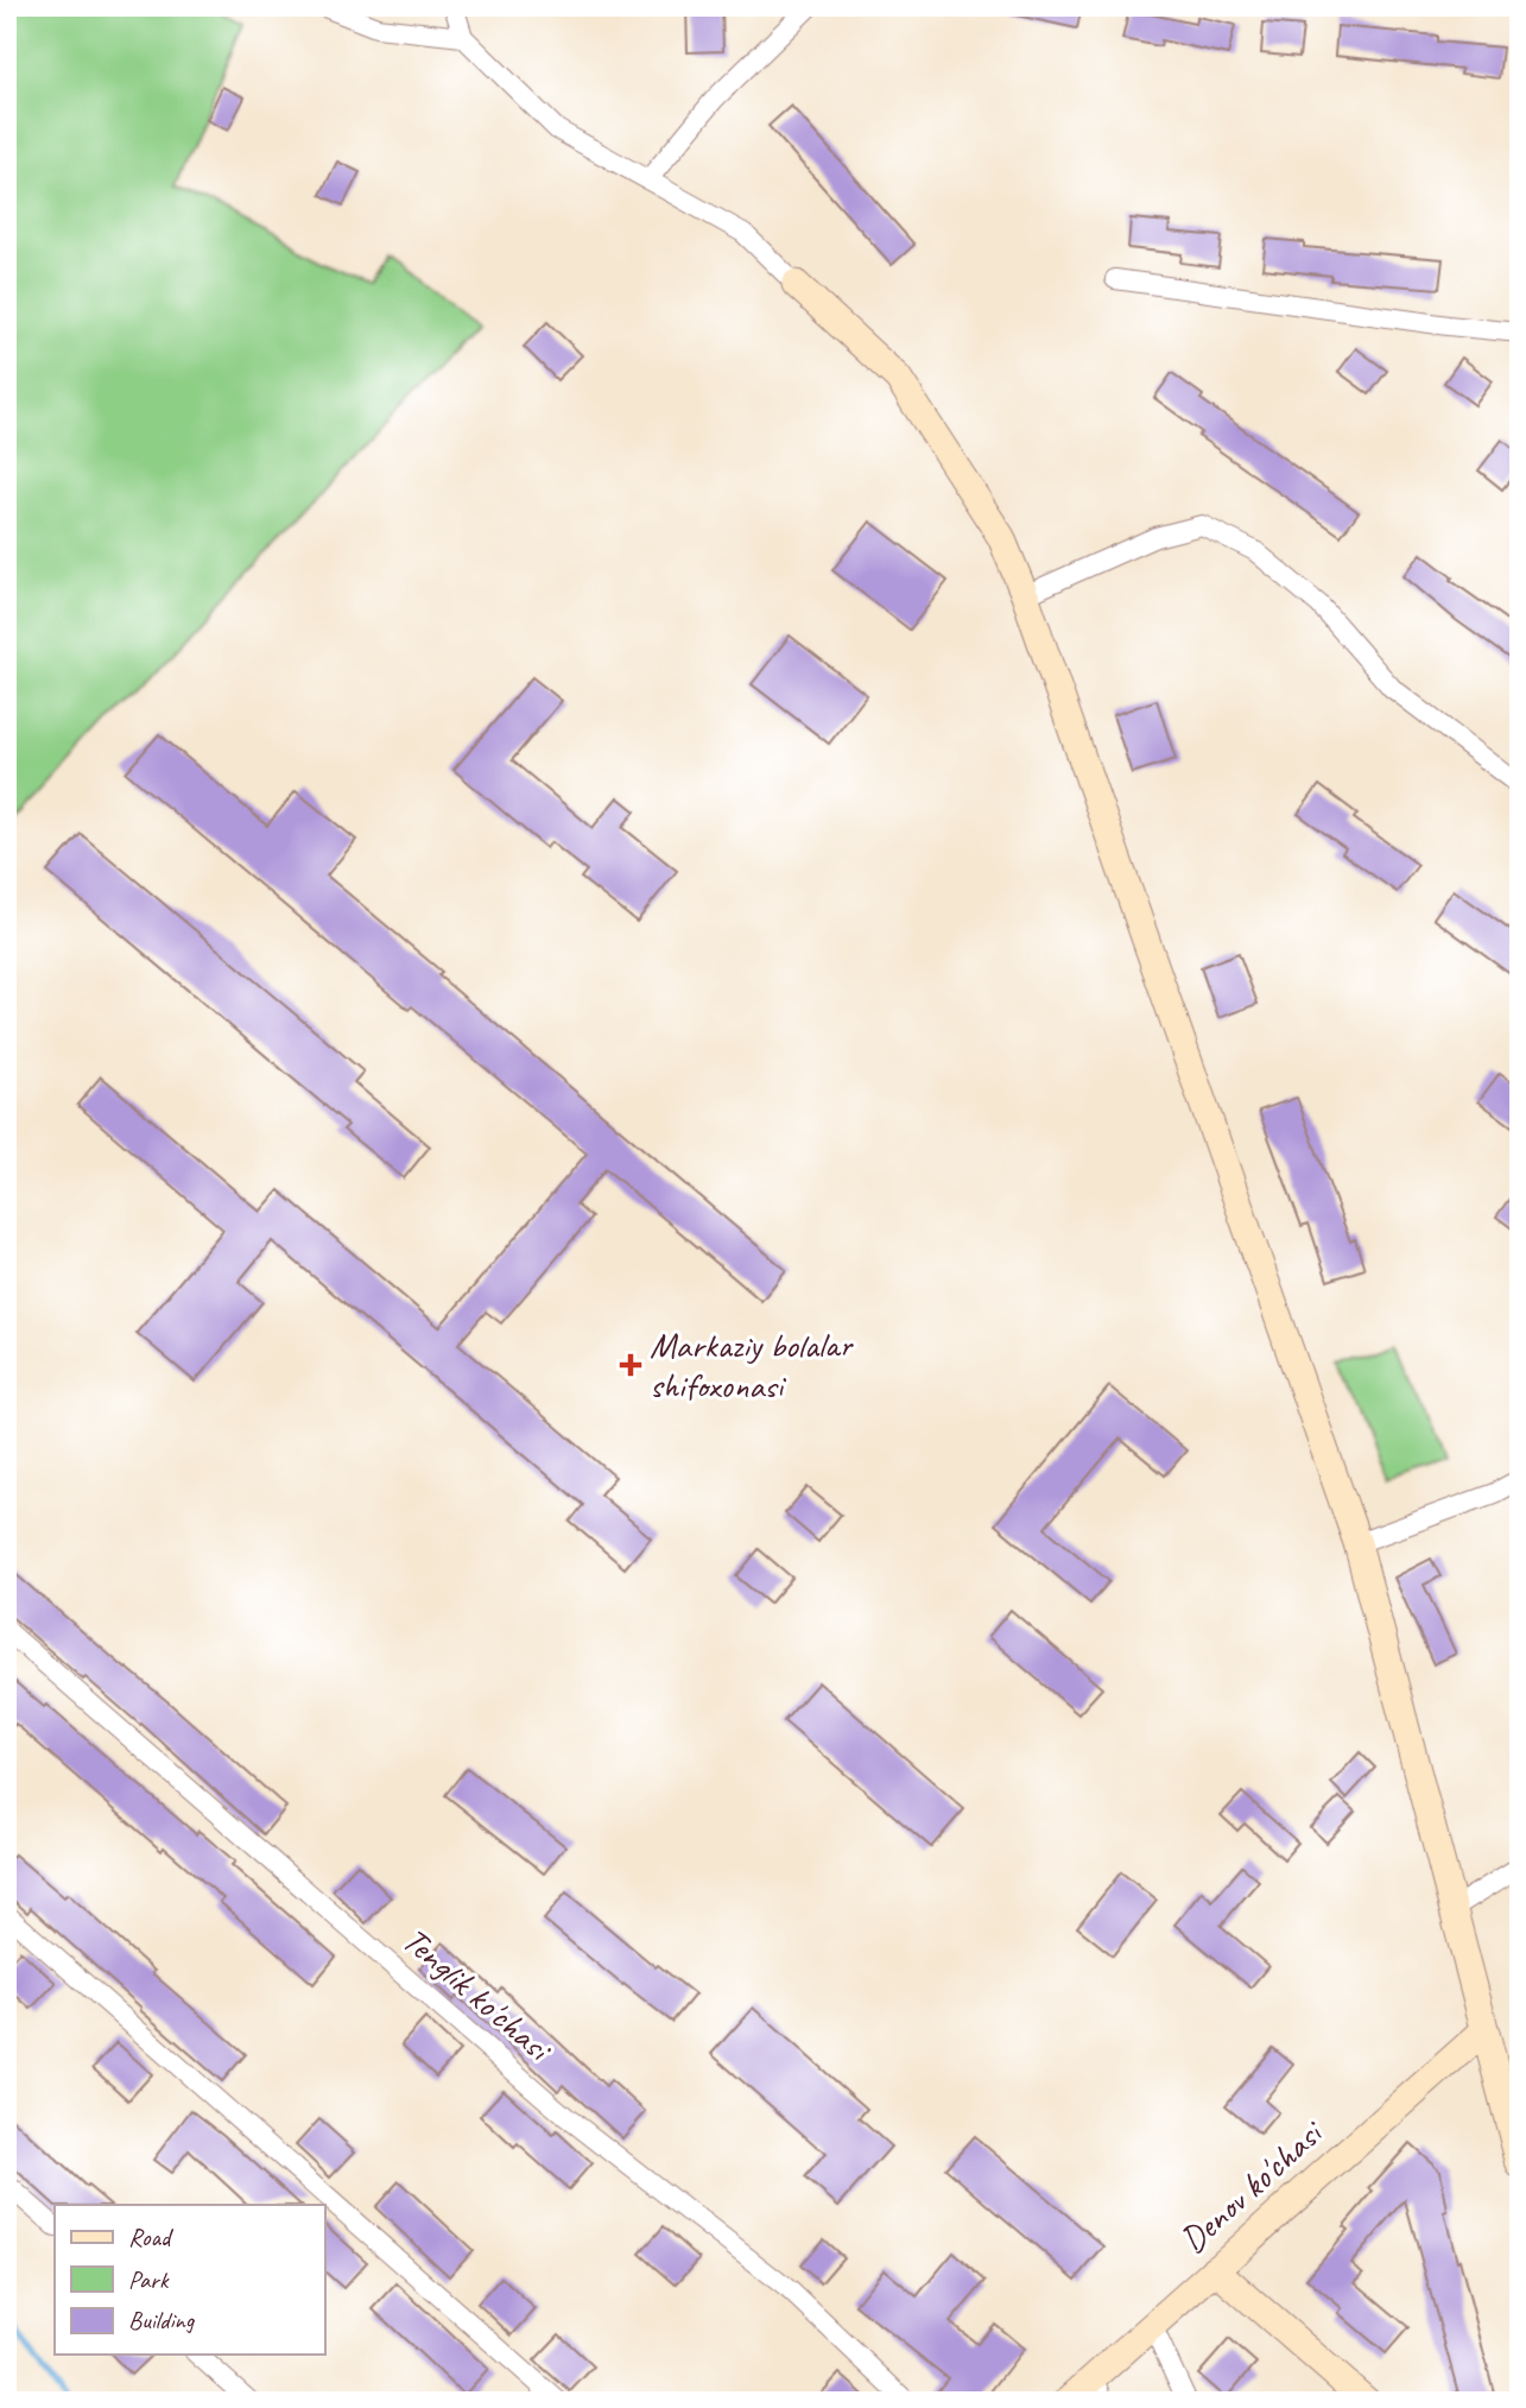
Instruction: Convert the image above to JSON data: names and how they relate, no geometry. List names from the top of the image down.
{
  "streets": {
    "street": ["Tenglik ko'chasi", "Denov ko'chasi"]
  },
  "places": {
    "health": ["Markaziy bolalar shifoxonasi"]
  },
  "legend": ["Road", "Park", "Building"]
}
